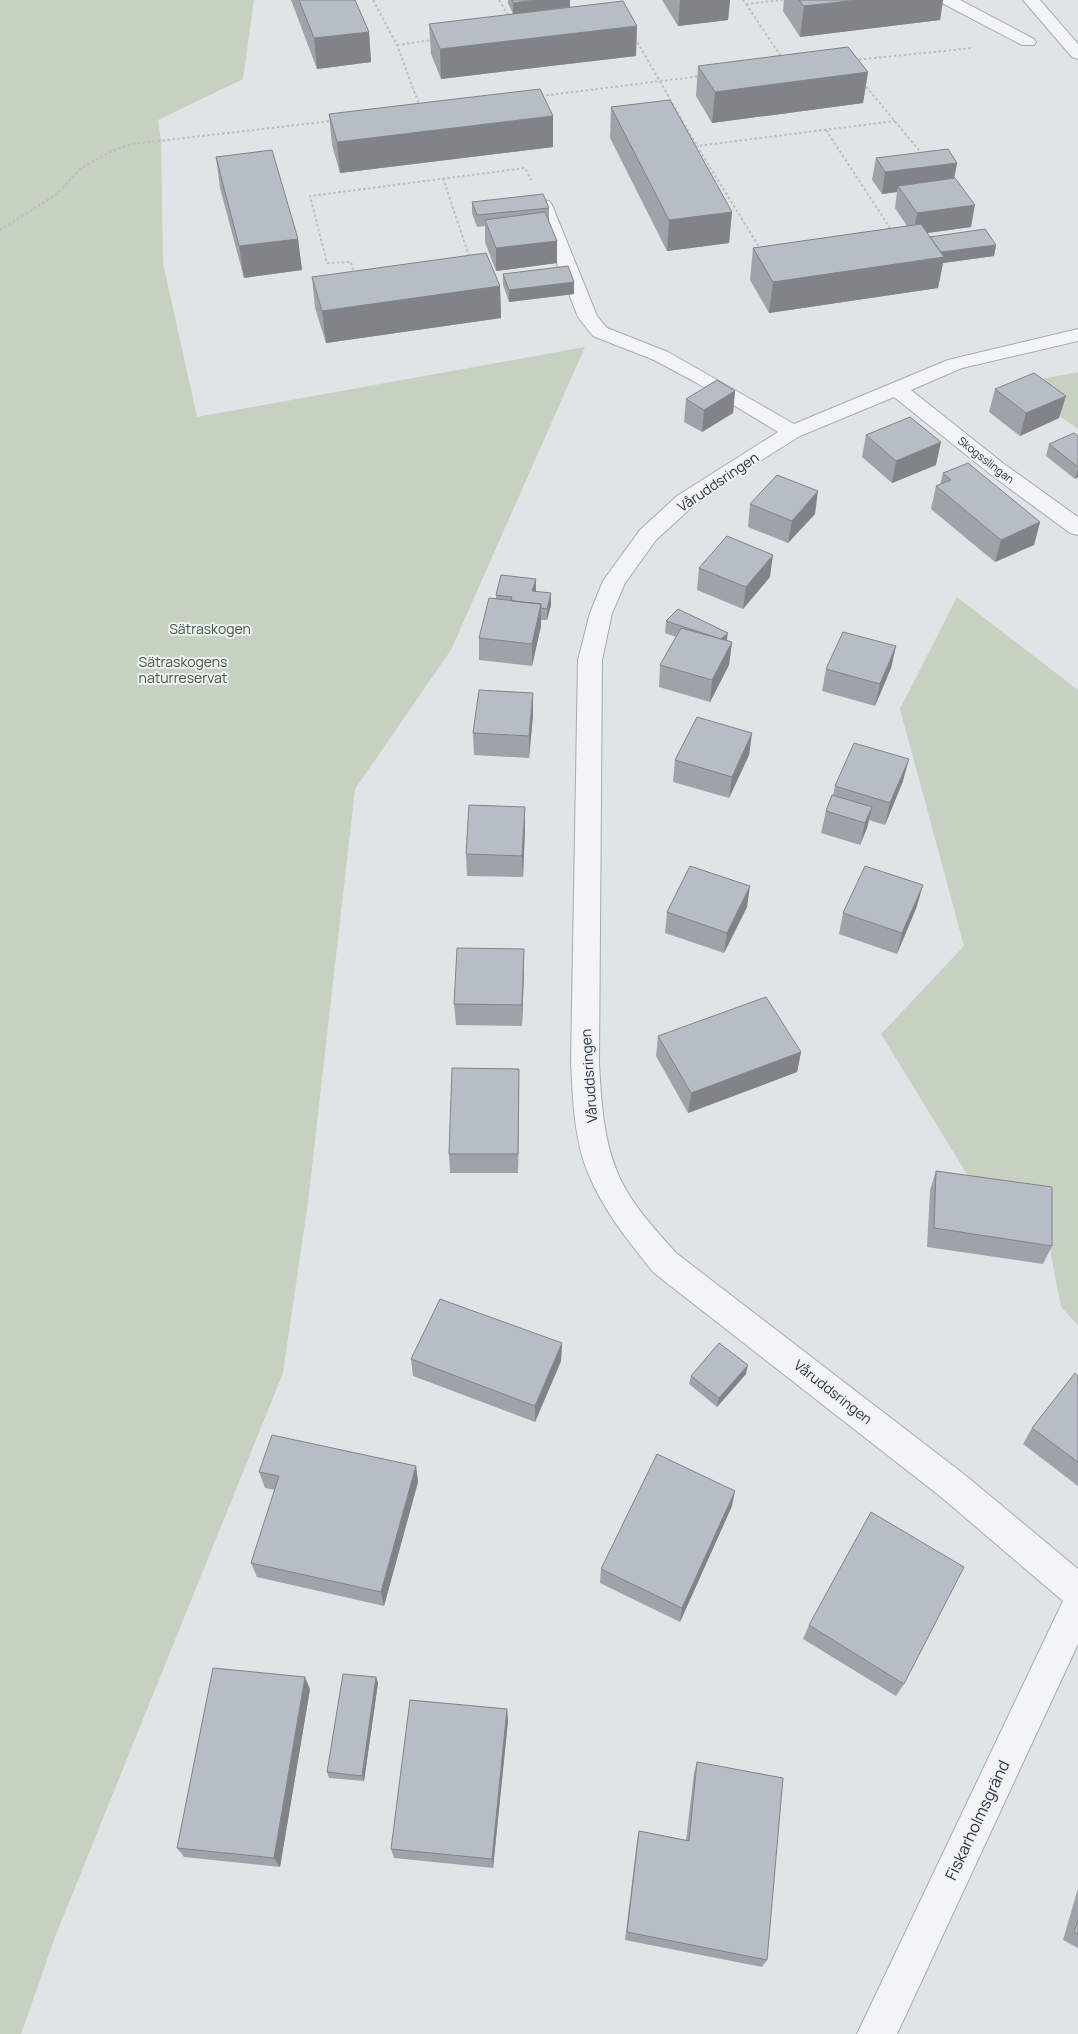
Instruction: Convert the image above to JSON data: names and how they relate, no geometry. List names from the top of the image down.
{
  "streets": {
    "street": ["Skogsslingan", "Våruddsringen", "Fiskarholmsgränd"]
  },
  "crossings": [
    ["Skogsslingan", "Våruddsringen"]
  ],
  "parks": ["Sätraskogen", "Sätraskogens naturreservat"]
}
